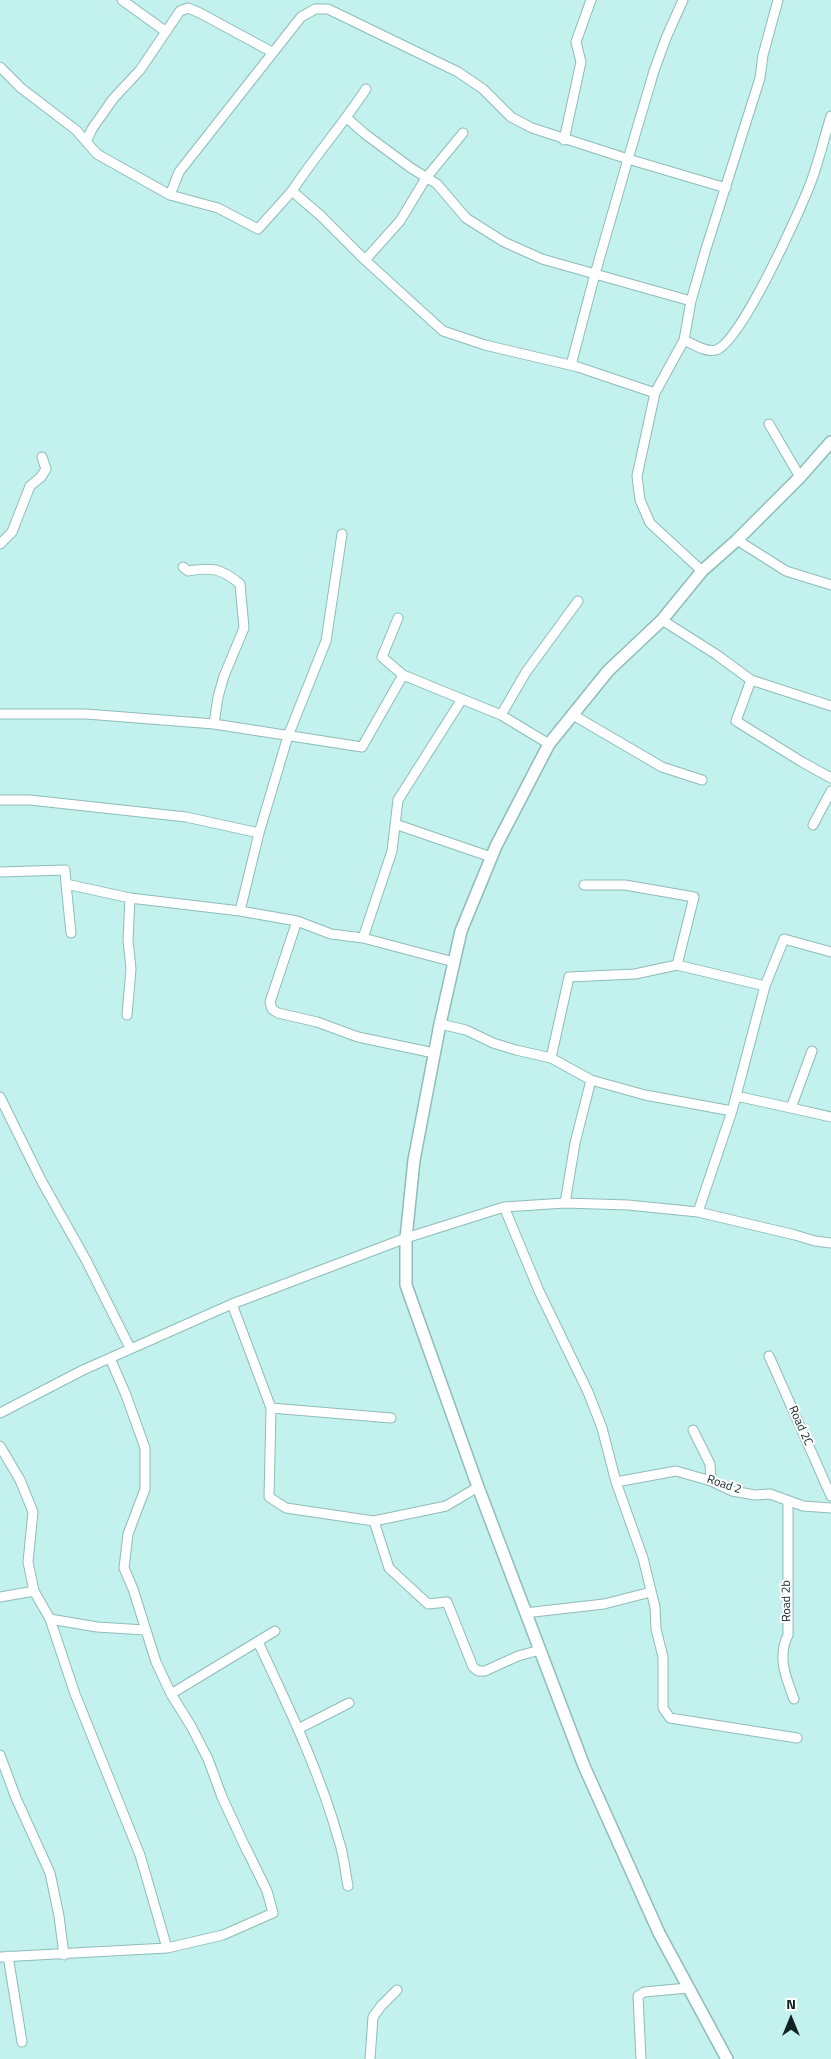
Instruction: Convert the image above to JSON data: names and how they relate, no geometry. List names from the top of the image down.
{
  "streets": {
    "street": ["Road 2C", "Road 2", "Road 2b"]
  },
  "crossings": [
    ["Road 2", "Road 2b"]
  ],
  "north": "top"
}
